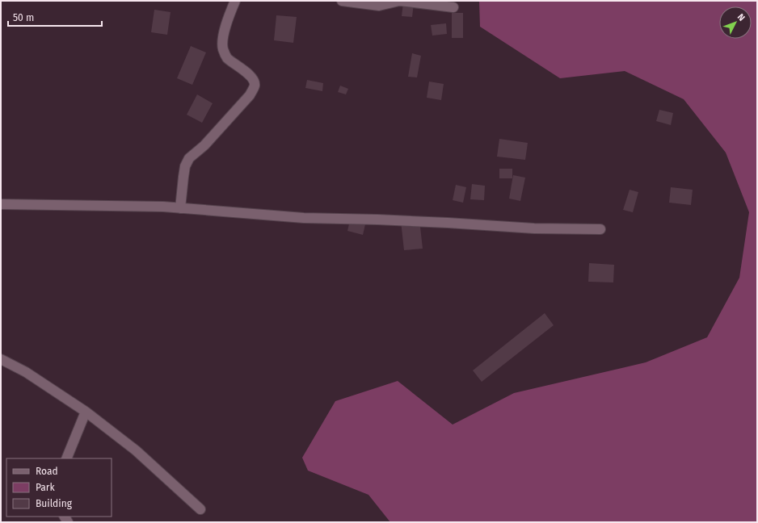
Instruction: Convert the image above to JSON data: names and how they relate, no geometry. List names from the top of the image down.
{
  "legend": ["Road", "Park", "Building"],
  "scale_bar": "50 m",
  "north": "top right"
}
